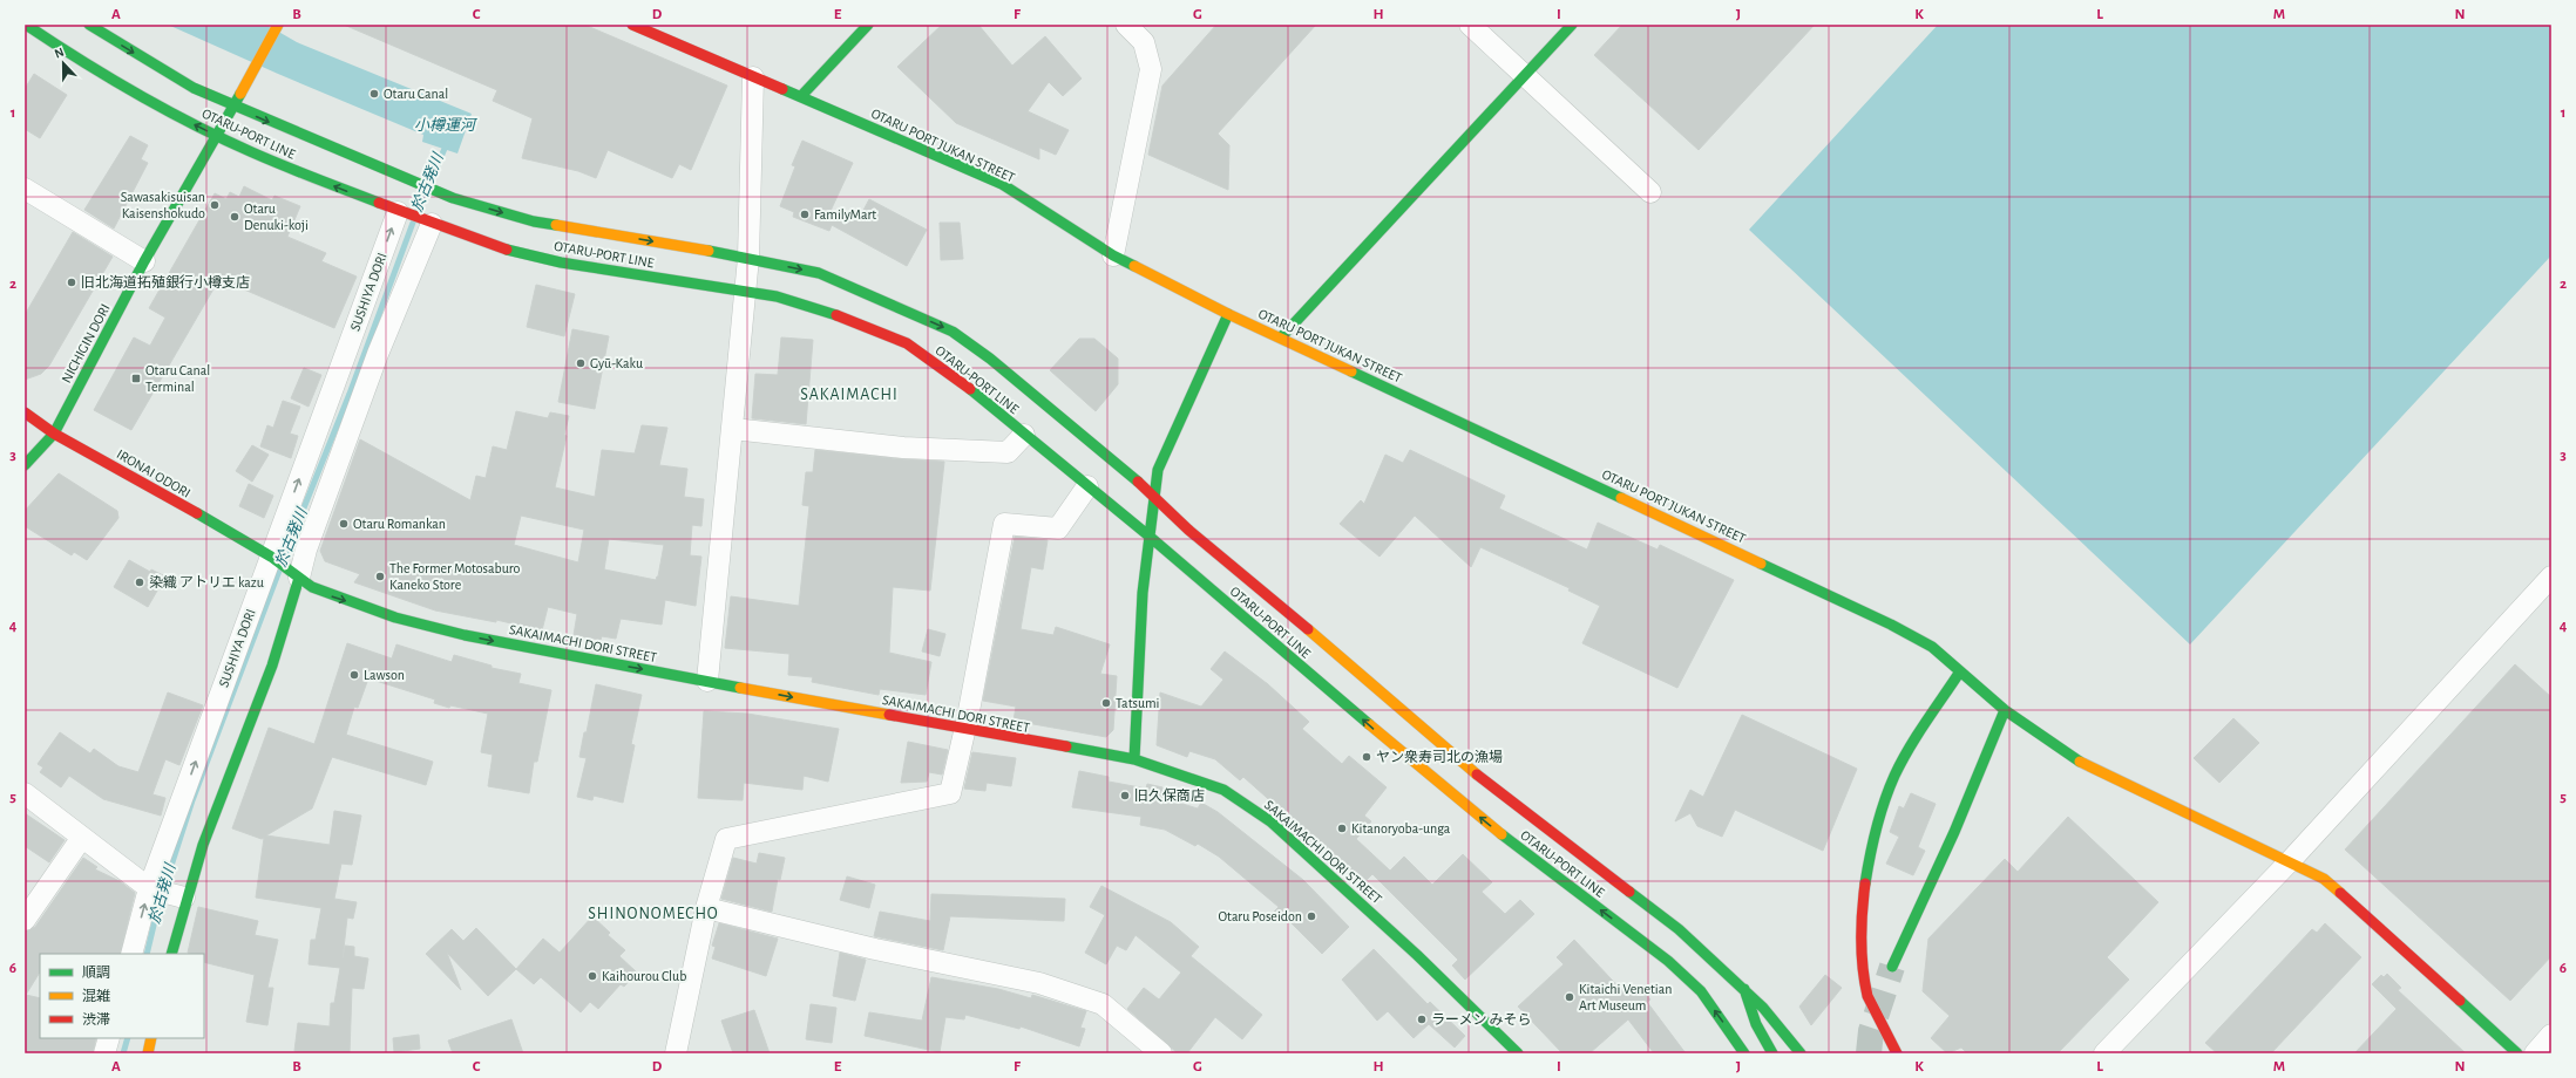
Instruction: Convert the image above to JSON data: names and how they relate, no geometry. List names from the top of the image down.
{
  "streets": {
    "street": [
      "OTARU-PORT LINE",
      "OTARU PORT JUKAN STREET",
      "SUSHIYA DORI",
      "NICHIGIN DORI",
      "IRONAI ODORI",
      "SAKAIMACHI DORI STREET"
    ]
  },
  "crossings": [
    ["OTARU-PORT LINE", "SUSHIYA DORI"],
    ["OTARU-PORT LINE", "NICHIGIN DORI"],
    ["SUSHIYA DORI", "IRONAI ODORI"],
    ["SUSHIYA DORI", "SAKAIMACHI DORI STREET"],
    ["NICHIGIN DORI", "IRONAI ODORI"],
    ["IRONAI ODORI", "SAKAIMACHI DORI STREET"]
  ],
  "one_way": ["SAKAIMACHI DORI STREET"],
  "districts": ["SAKAIMACHI", "SHINONOMECHO"],
  "water": ["小樽運河", "於古発川"],
  "places": {
    "other": [
      "Otaru Canal",
      "Sawasakisuisan Kaisenshokudo",
      "FamilyMart",
      "Otaru Denuki-koji",
      "旧北海道拓殖銀行小樽支店",
      "Gyū-Kaku",
      "Otaru Romankan",
      "The Former Motosaburo Kaneko Store",
      "染織 アトリエ kazu",
      "Lawson",
      "Tatsumi",
      "ヤン衆寿司北の漁場",
      "旧久保商店",
      "Kitanoryoba-unga",
      "Otaru Poseidon",
      "Kaihourou Club",
      "Kitaichi Venetian Art Museum",
      "ラーメン みそら"
    ],
    "transit": ["Otaru Canal Terminal"]
  },
  "legend": ["順調", "混雑", "渋滞"],
  "north": "top",
  "grid": {
    "columns": [
      "A",
      "B",
      "C",
      "D",
      "E",
      "F",
      "G",
      "H",
      "I",
      "J",
      "K",
      "L",
      "M",
      "N"
    ],
    "rows": [
      "1",
      "2",
      "3",
      "4",
      "5",
      "6"
    ]
  }
}
